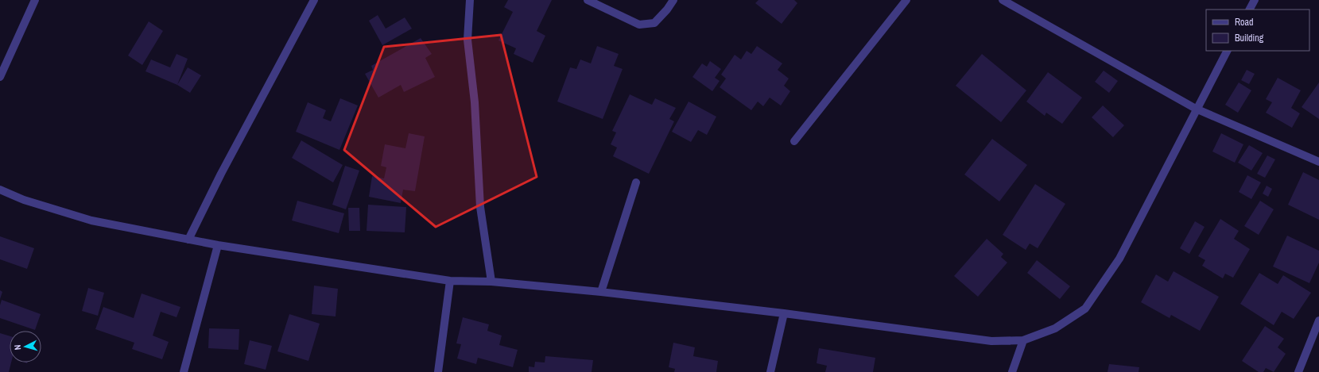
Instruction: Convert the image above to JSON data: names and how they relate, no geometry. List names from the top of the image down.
{
  "legend": ["Road", "Building"],
  "north": "left"
}
